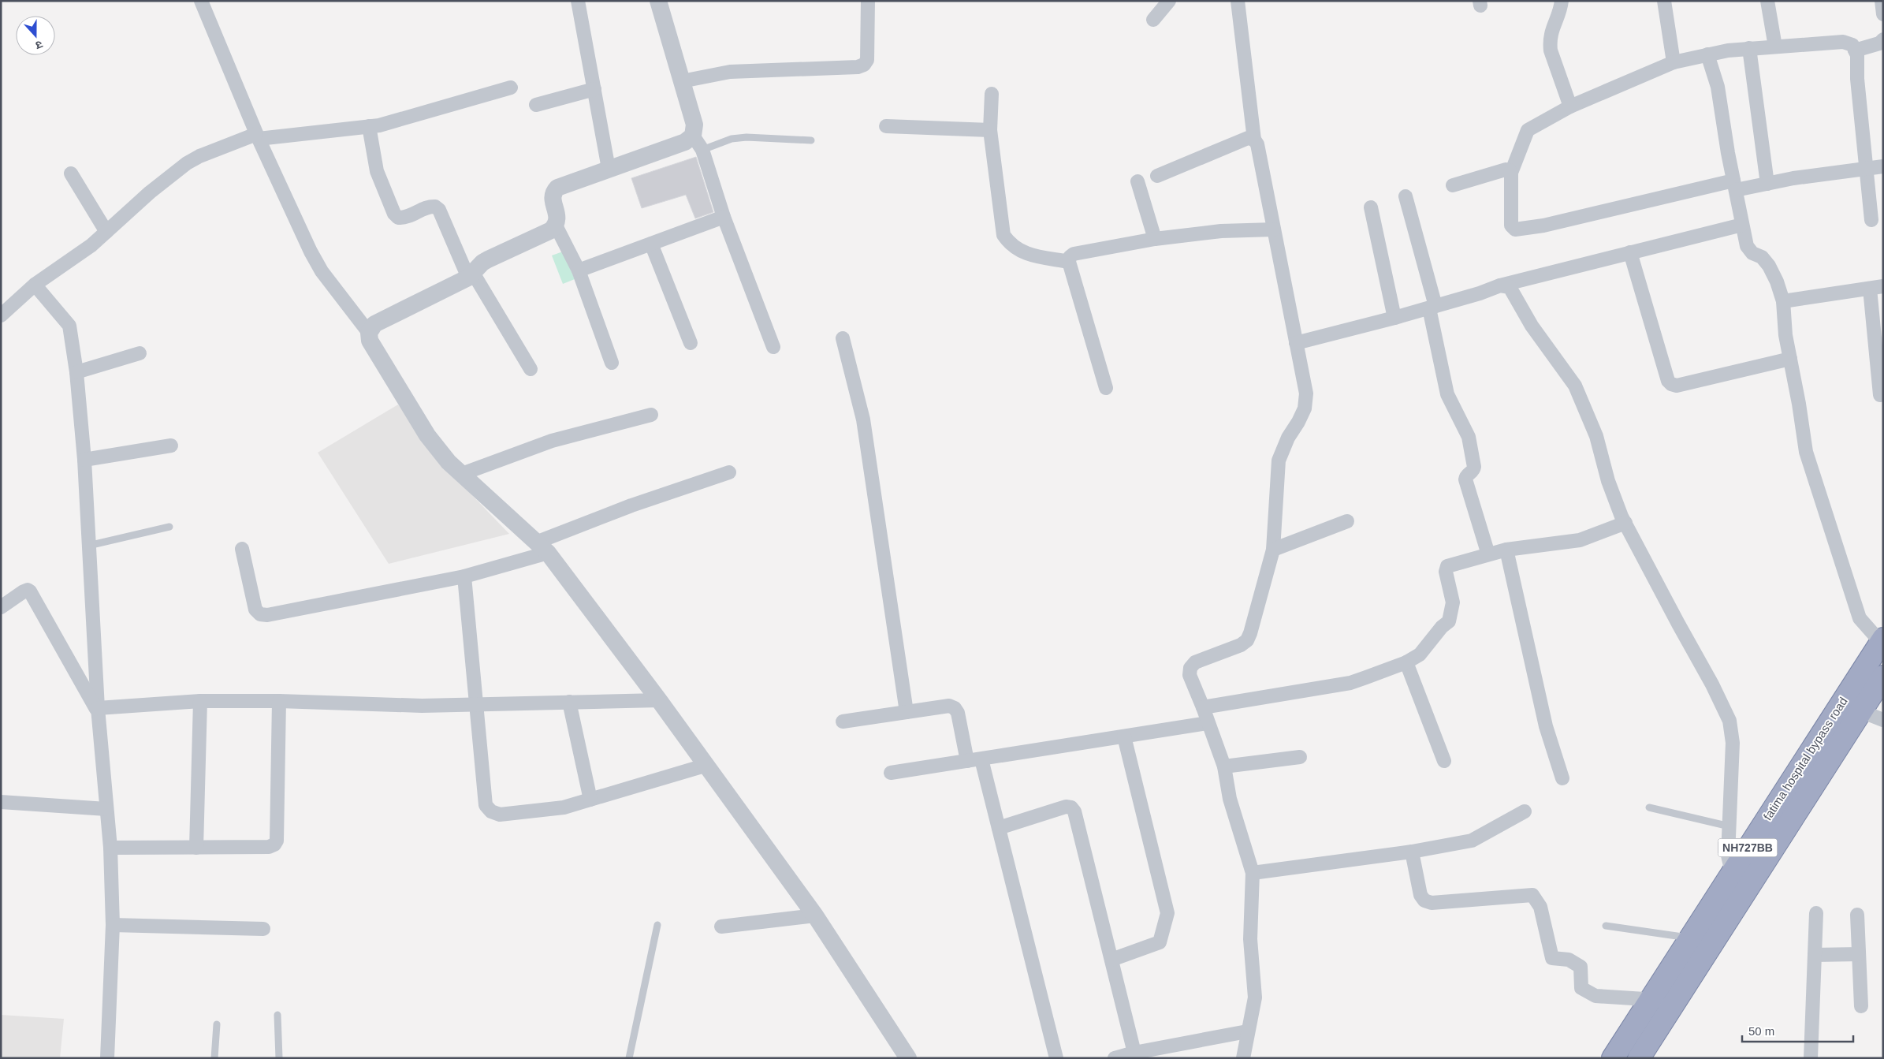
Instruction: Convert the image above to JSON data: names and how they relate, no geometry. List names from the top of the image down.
{
  "streets": {
    "highway": ["fatima hospital bypass road", "NH727BB"]
  },
  "scale_bar": "50 m",
  "north": "bottom"
}
